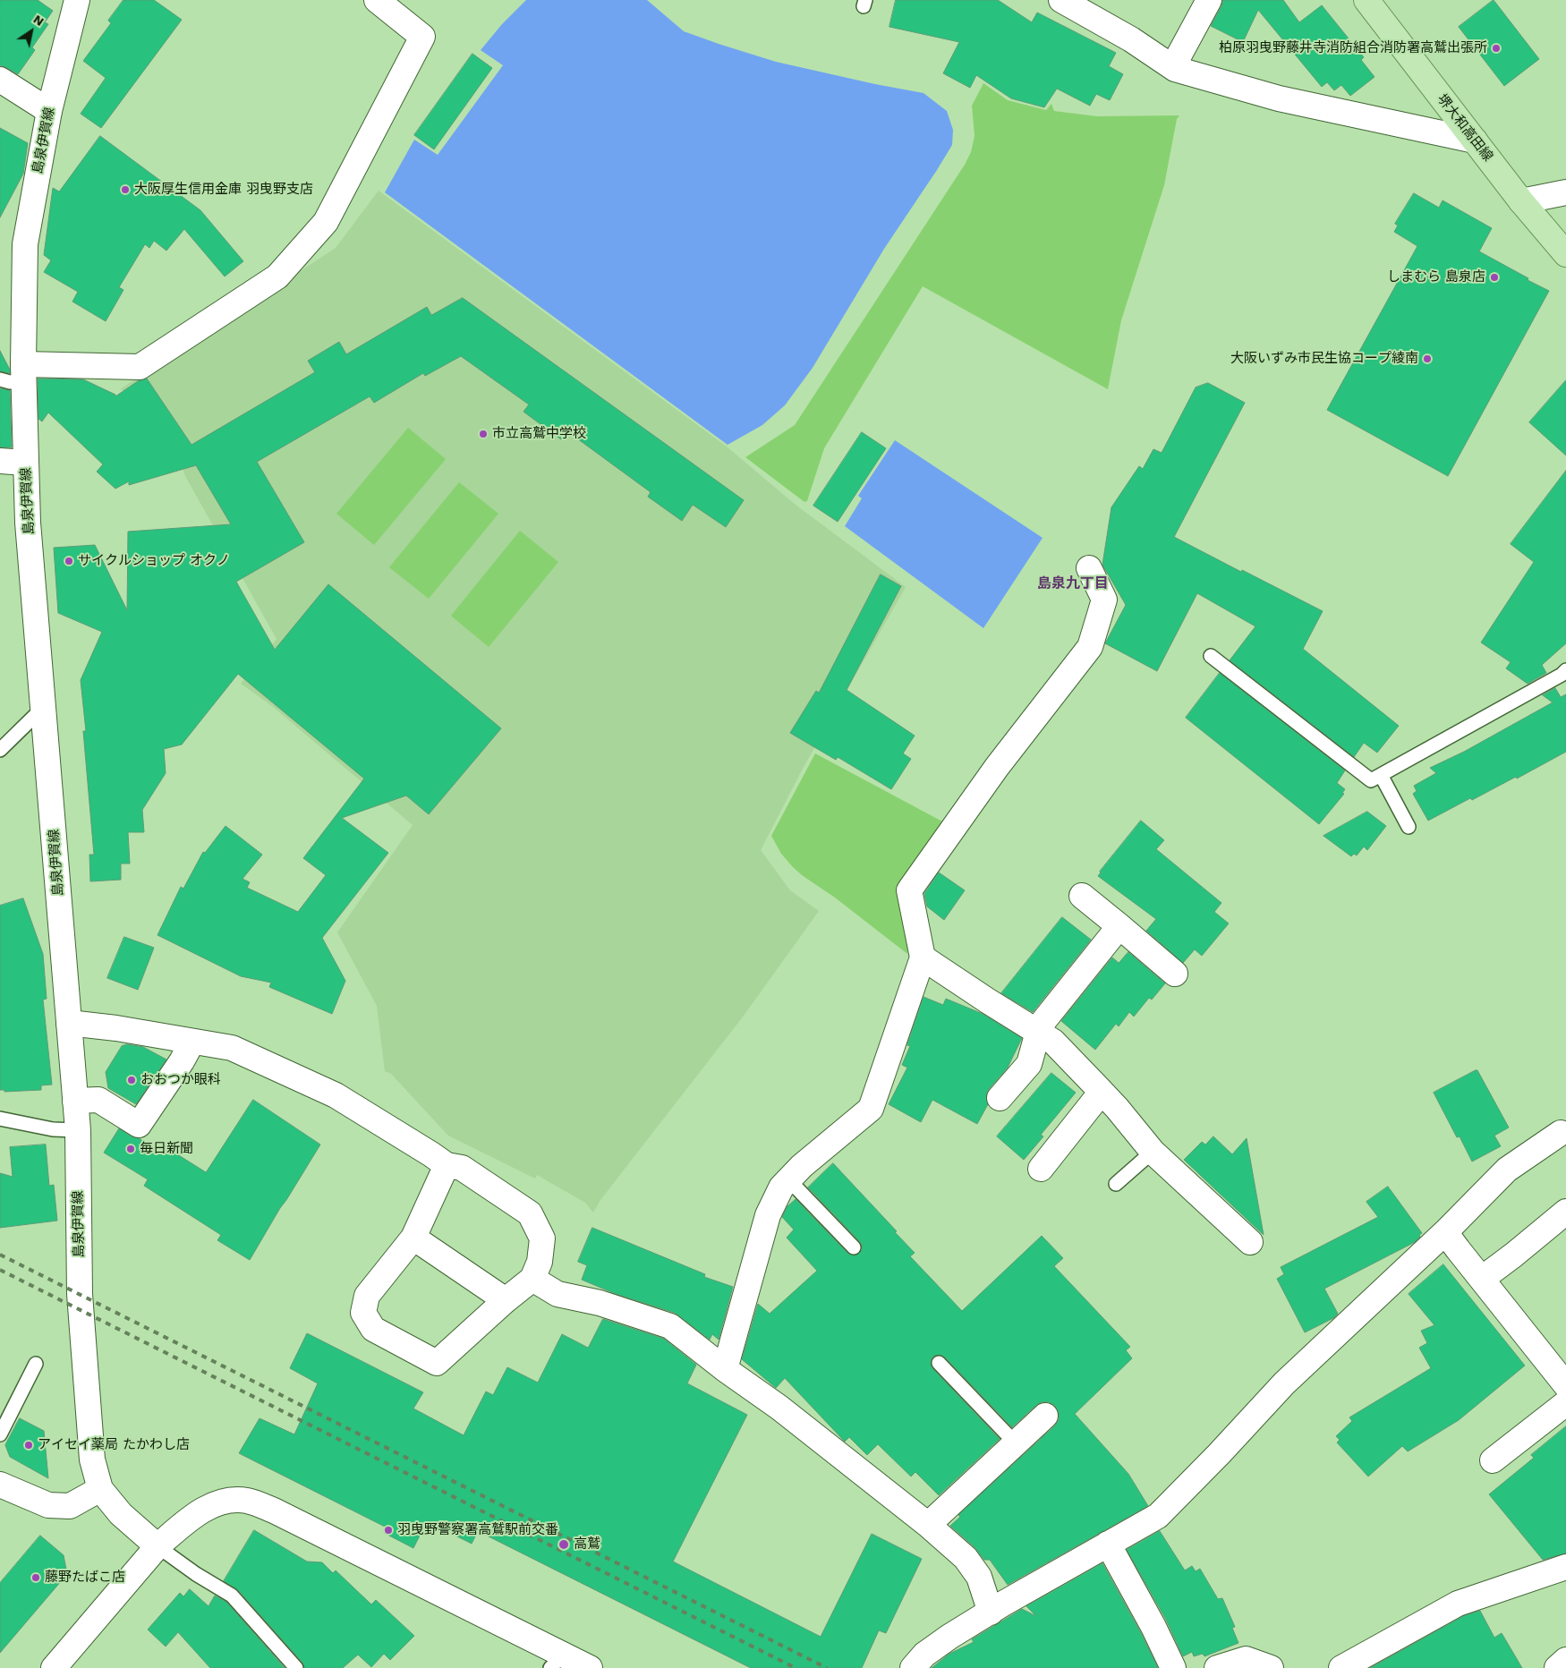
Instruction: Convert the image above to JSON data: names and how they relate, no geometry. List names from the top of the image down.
{
  "streets": {
    "main road": ["堺大和高田線"],
    "street": ["島泉伊賀線"]
  },
  "districts": ["島泉九丁目"],
  "places": [
    "柏原羽曳野藤井寺消防組合消防署高鷲出張所",
    "大阪厚生信用金庫 羽曳野支店",
    "しまむら 島泉店",
    "大阪いずみ市民生協コープ綾南",
    "市立高鷲中学校",
    "サイクルショップ オクノ",
    "おおつか眼科",
    "毎日新聞",
    "アイセイ薬局 たかわし店",
    "羽曳野警察署高鷲駅前交番",
    "高鷲",
    "藤野たばこ店"
  ],
  "north": "top right"
}
